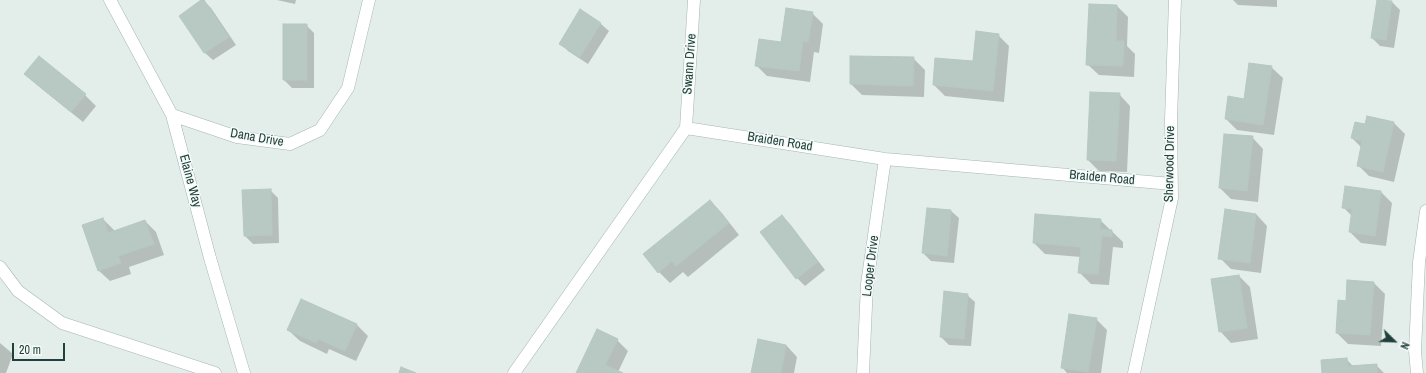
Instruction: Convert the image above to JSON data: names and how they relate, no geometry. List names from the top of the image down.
{
  "streets": {
    "street": [
      "Swann Drive",
      "Dana Drive",
      "Braiden Road",
      "Sherwood Drive",
      "Elaine Way",
      "Looper Drive"
    ]
  },
  "crossings": [
    ["Swann Drive", "Braiden Road"],
    ["Dana Drive", "Elaine Way"],
    ["Braiden Road", "Sherwood Drive"],
    ["Braiden Road", "Looper Drive"]
  ],
  "scale_bar": "20 m",
  "north": "bottom right"
}
